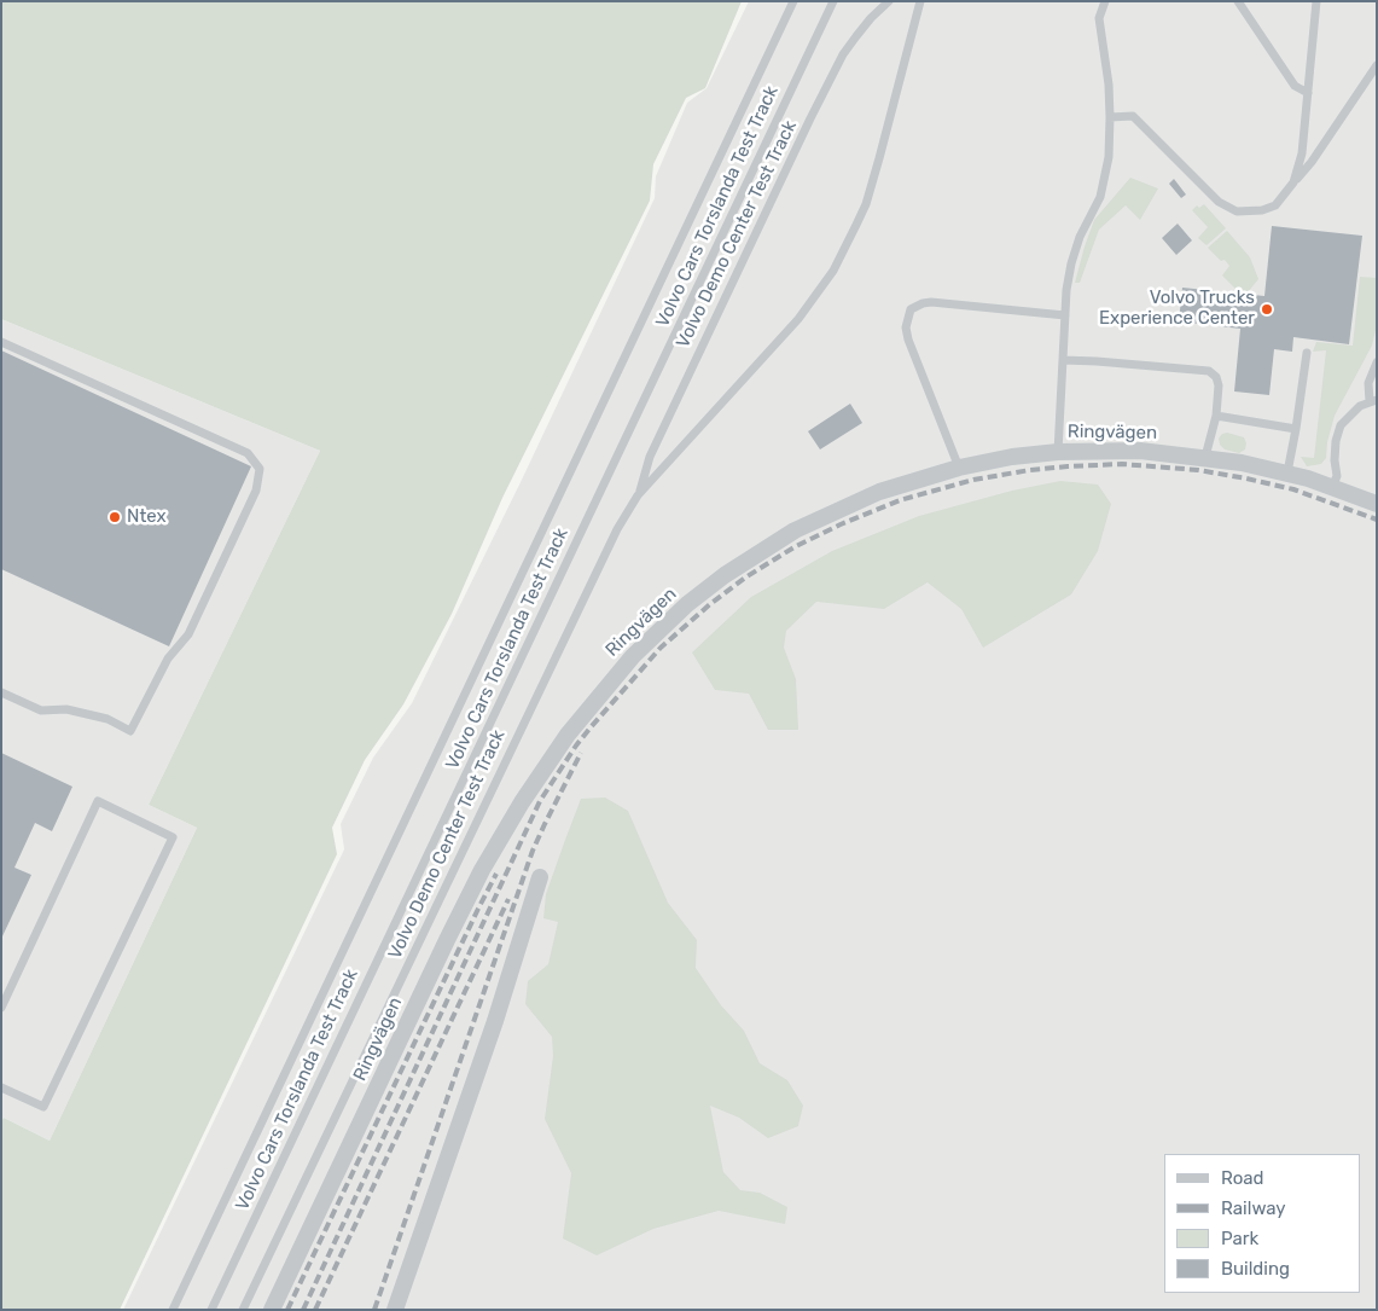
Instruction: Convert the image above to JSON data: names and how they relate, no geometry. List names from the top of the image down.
{
  "streets": {
    "street": ["Ringvägen"],
    "lane": ["Volvo Cars Torslanda Test Track", "Volvo Demo Center Test Track"]
  },
  "places": ["Volvo Trucks Experience Center", "Ntex"],
  "legend": [
    "Road",
    "Railway",
    "Park",
    "Building"
  ]
}
